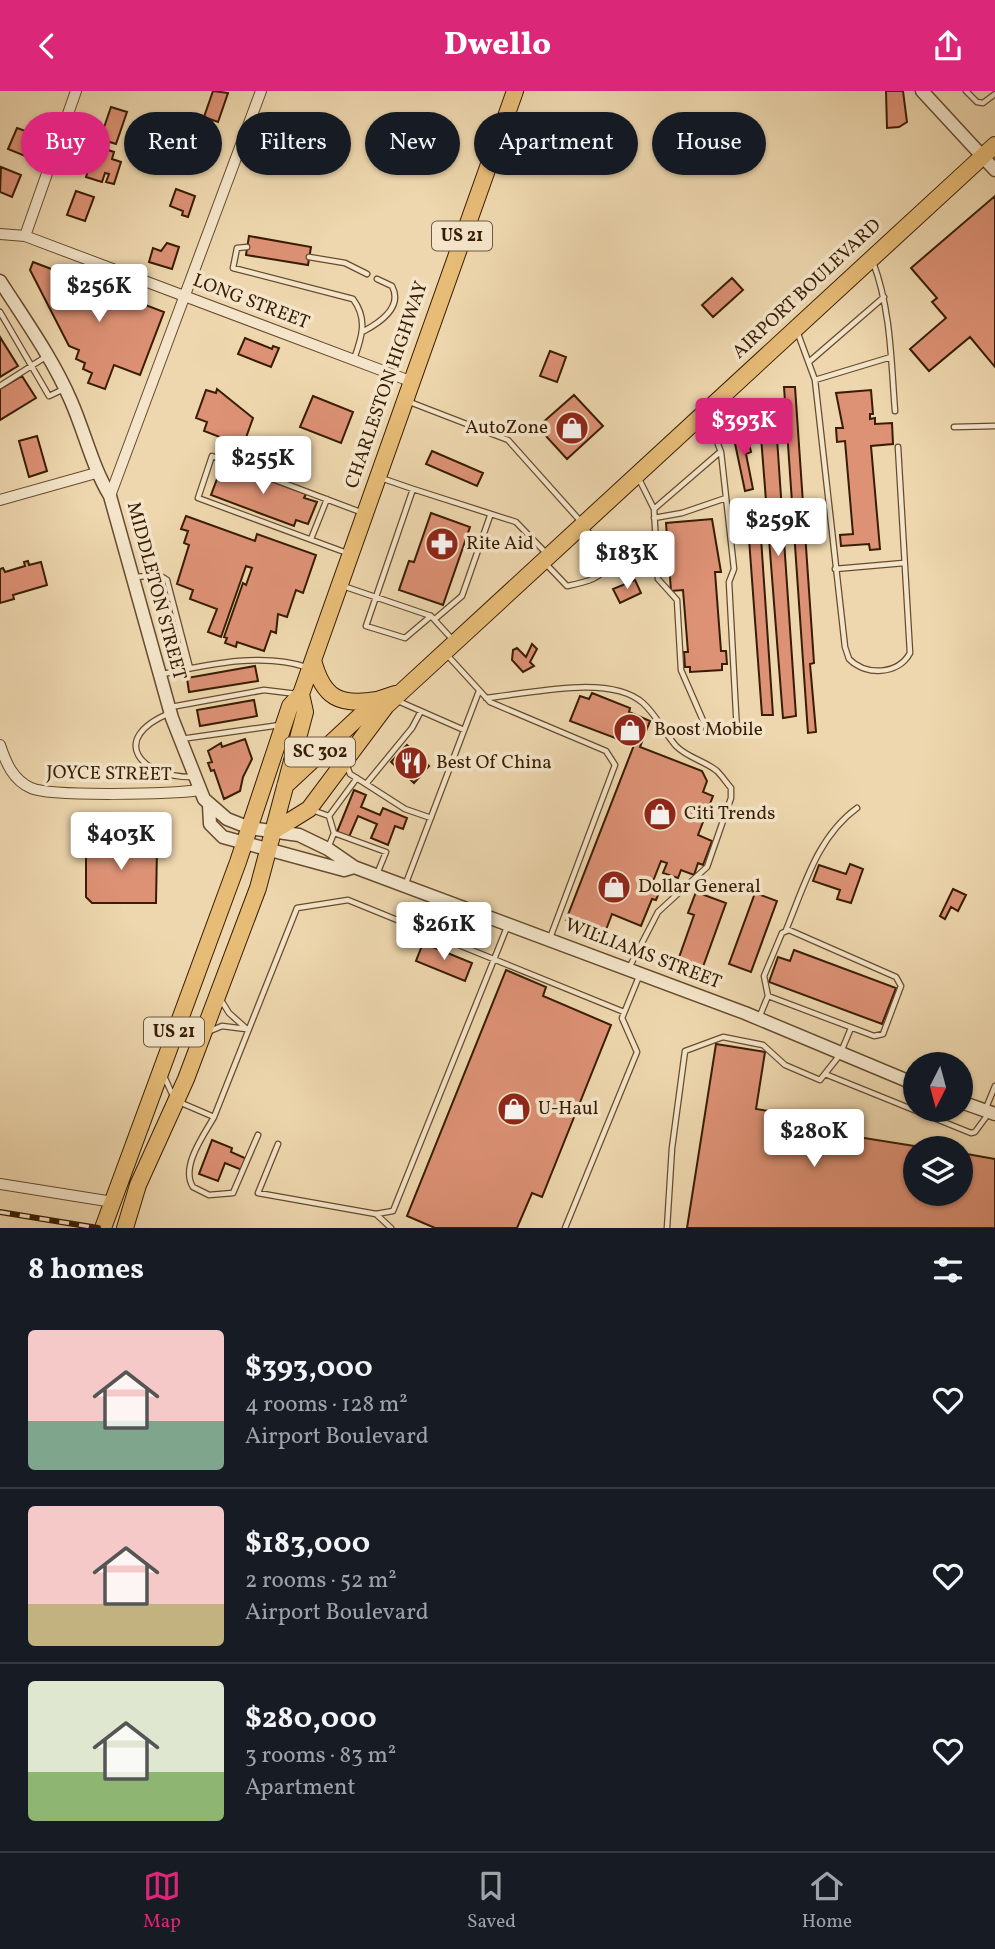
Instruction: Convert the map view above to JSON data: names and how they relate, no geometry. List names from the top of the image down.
{
  "streets": {
    "main road": [
      "US 21",
      "AIRPORT BOULEVARD",
      "CHARLESTON HIGHWAY",
      "SC 302"
    ],
    "street": [
      "LONG STREET",
      "MIDDLETON STREET",
      "JOYCE STREET",
      "WILLIAMS STREET"
    ]
  },
  "crossings": [
    ["AIRPORT BOULEVARD", "CHARLESTON HIGHWAY"],
    ["AIRPORT BOULEVARD", "MIDDLETON STREET"],
    ["AIRPORT BOULEVARD", "WILLIAMS STREET"],
    ["LONG STREET", "CHARLESTON HIGHWAY"],
    ["CHARLESTON HIGHWAY", "MIDDLETON STREET"],
    ["CHARLESTON HIGHWAY", "WILLIAMS STREET"],
    ["MIDDLETON STREET", "JOYCE STREET"],
    ["MIDDLETON STREET", "WILLIAMS STREET"]
  ],
  "places": {
    "shop": [
      "AutoZone",
      "Boost Mobile",
      "Citi Trends",
      "Dollar General",
      "U-Haul"
    ],
    "pharmacy": ["Rite Aid"],
    "restaurant": ["Best Of China"]
  },
  "north": "bottom",
  "page": {
    "header": "Dwello",
    "chip": [
      "Buy",
      "Rent",
      "Filters",
      "New",
      "Apartment",
      "House"
    ],
    "price": [
      "$256K",
      "$393K",
      "$255K",
      "$259K",
      "$183K",
      "$403K",
      "$261K",
      "$280K"
    ],
    "heading": "8 homes",
    "list": [
      {
        "name": "$393,000",
        "note": "4 rooms · 128 m² · Airport Boulevard"
      },
      {
        "name": "$183,000",
        "note": "2 rooms · 52 m² · Airport Boulevard"
      },
      {
        "name": "$280,000",
        "note": "3 rooms · 83 m² · Apartment"
      }
    ],
    "tabs": ["Map", "Saved", "Home"]
  }
}
